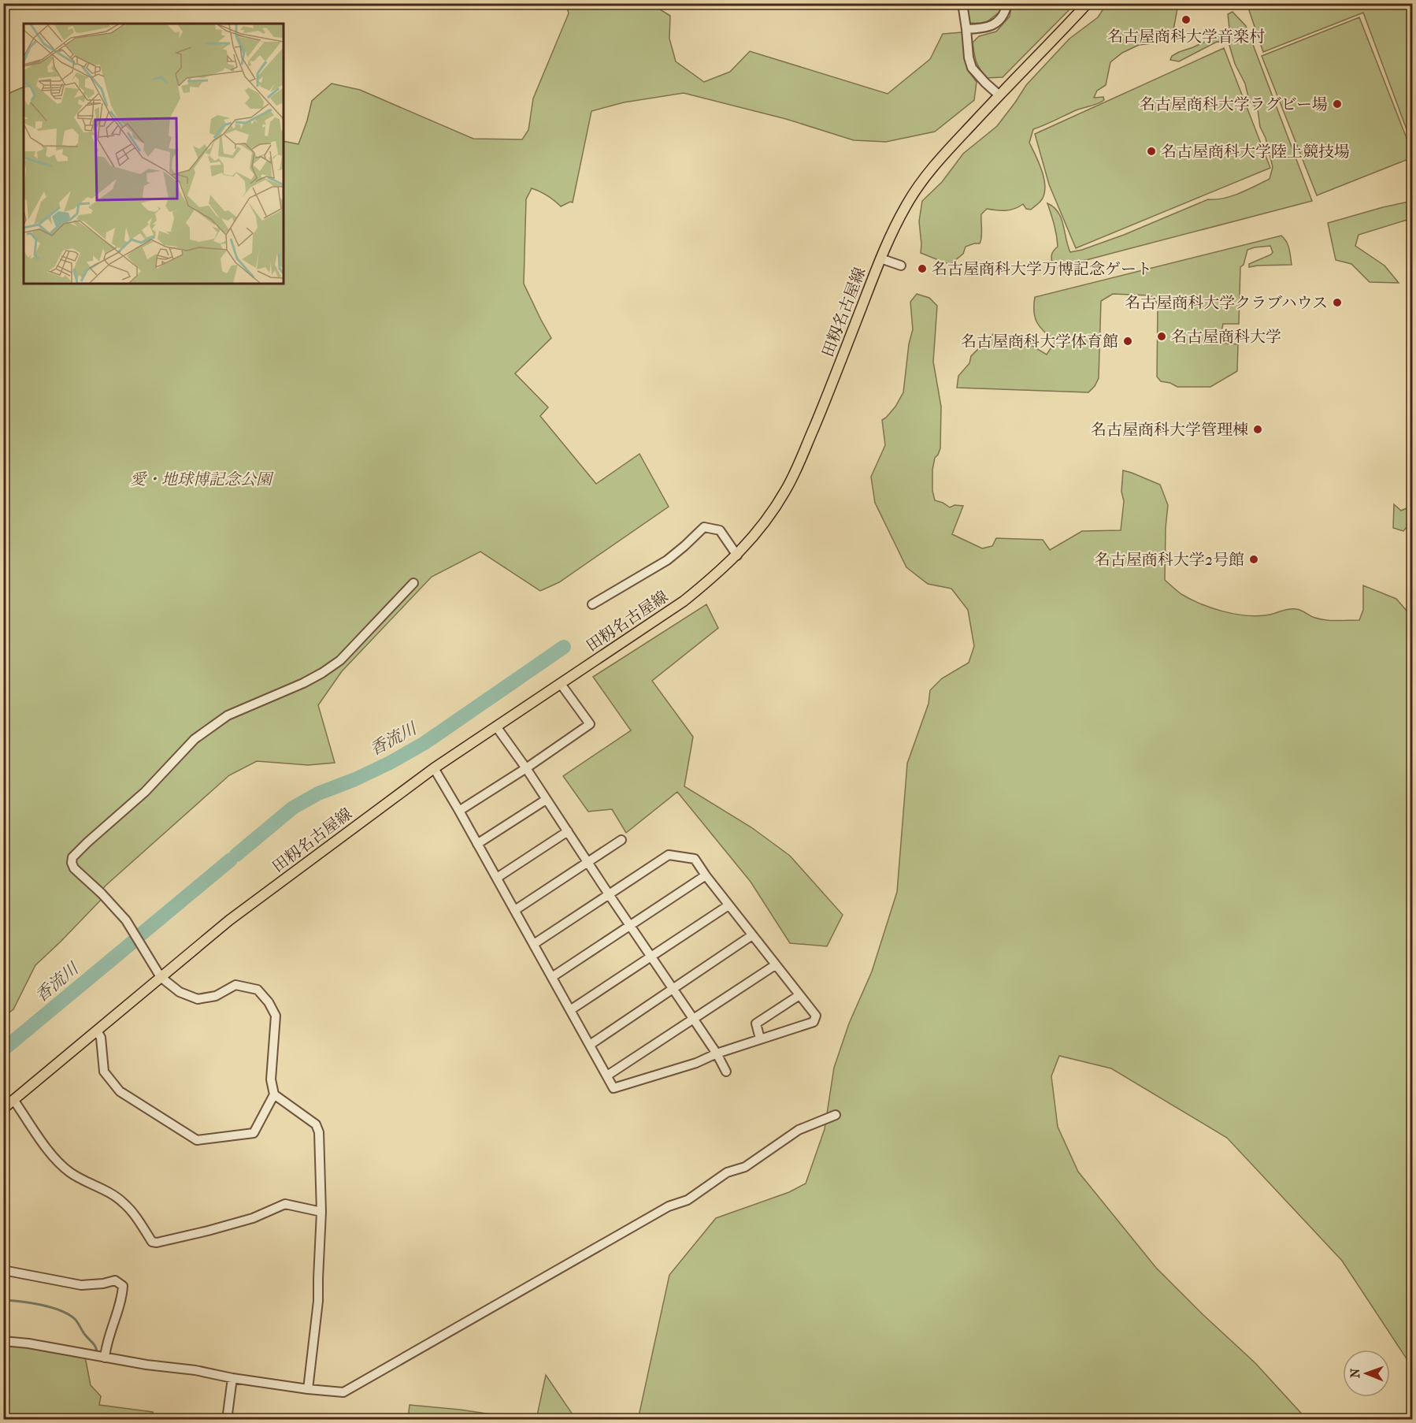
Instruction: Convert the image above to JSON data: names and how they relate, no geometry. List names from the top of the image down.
{
  "streets": {
    "main road": ["田籾名古屋線"]
  },
  "water": ["香流川"],
  "parks": ["愛・地球博記念公園"],
  "places": [
    "名古屋商科大学音楽村",
    "名古屋商科大学ラグビー場",
    "名古屋商科大学陸上競技場",
    "名古屋商科大学万博記念ゲート",
    "名古屋商科大学クラブハウス",
    "名古屋商科大学",
    "名古屋商科大学体育館",
    "名古屋商科大学管理棟",
    "名古屋商科大学2号館"
  ],
  "north": "left"
}
